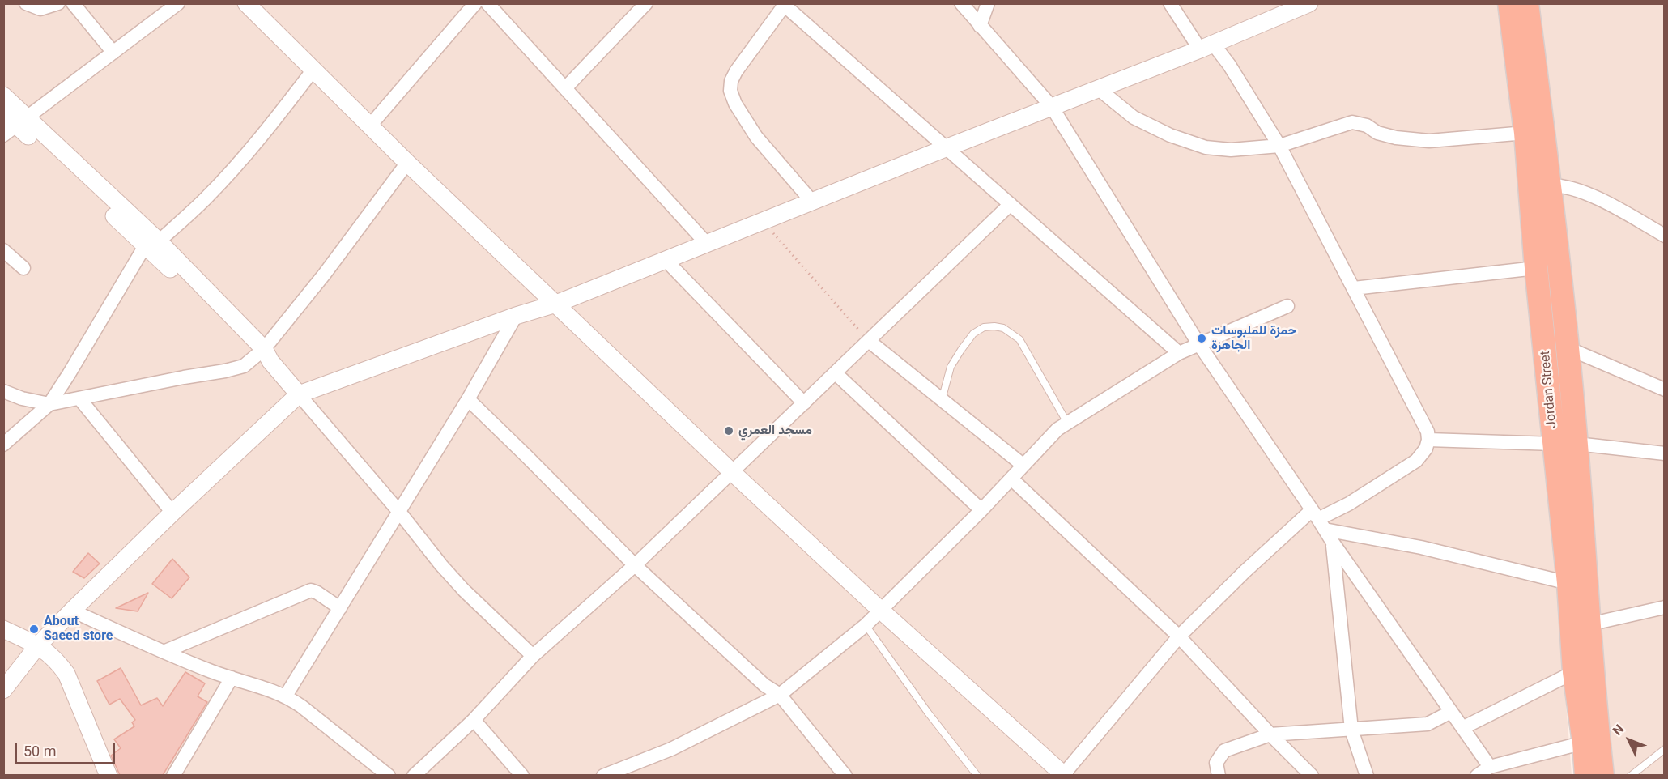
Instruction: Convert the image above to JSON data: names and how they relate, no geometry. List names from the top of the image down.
{
  "streets": {
    "highway": ["Jordan Street"]
  },
  "places": ["حمزة للملبوسات الجاهزة", "مسجد العمري", "About Saeed store"],
  "scale_bar": "50 m",
  "north": "top left"
}
